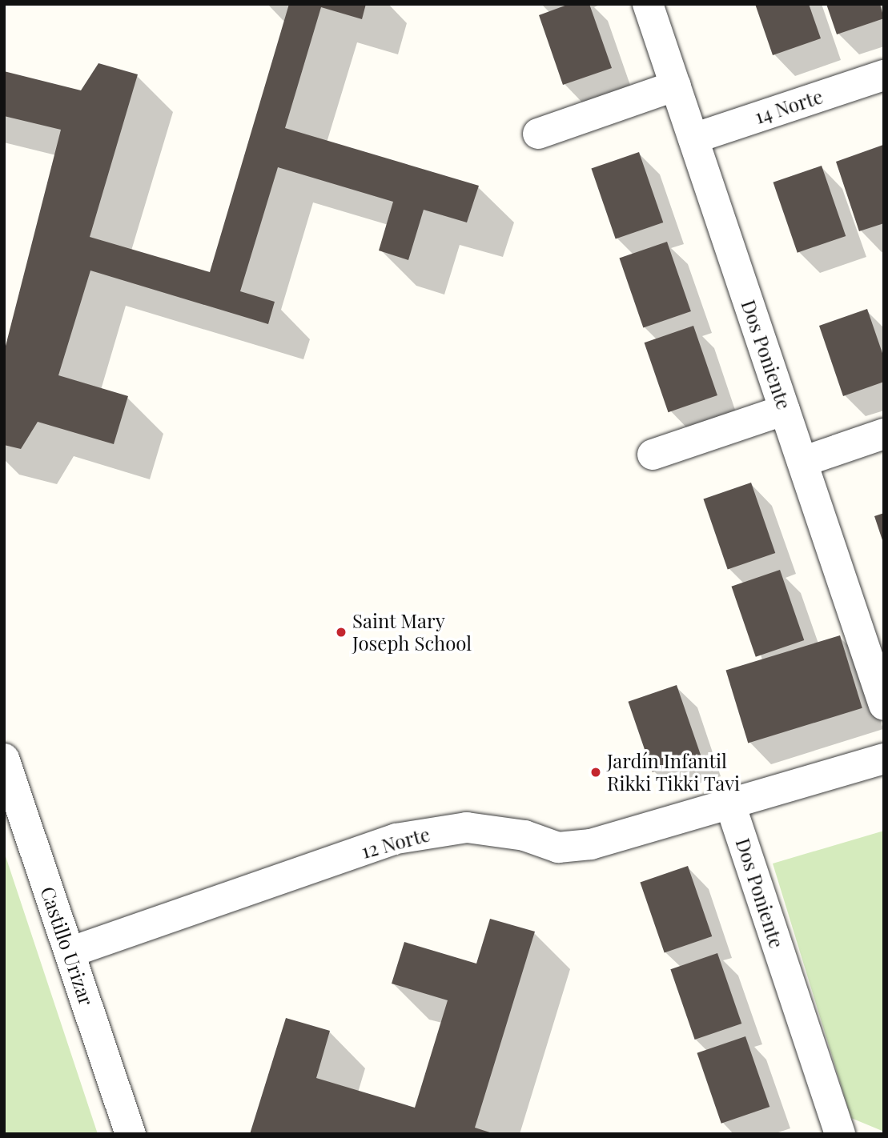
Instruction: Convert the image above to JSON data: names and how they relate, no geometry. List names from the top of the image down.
{
  "streets": {
    "street": [
      "14 Norte",
      "Dos Poniente",
      "12 Norte",
      "Castillo Urizar"
    ]
  },
  "crossings": [
    ["14 Norte", "Dos Poniente"],
    ["Dos Poniente", "12 Norte"],
    ["12 Norte", "Castillo Urizar"]
  ],
  "places": ["Saint Mary Joseph School", "Jardín Infantil Rikki Tikki Tavi"]
}
